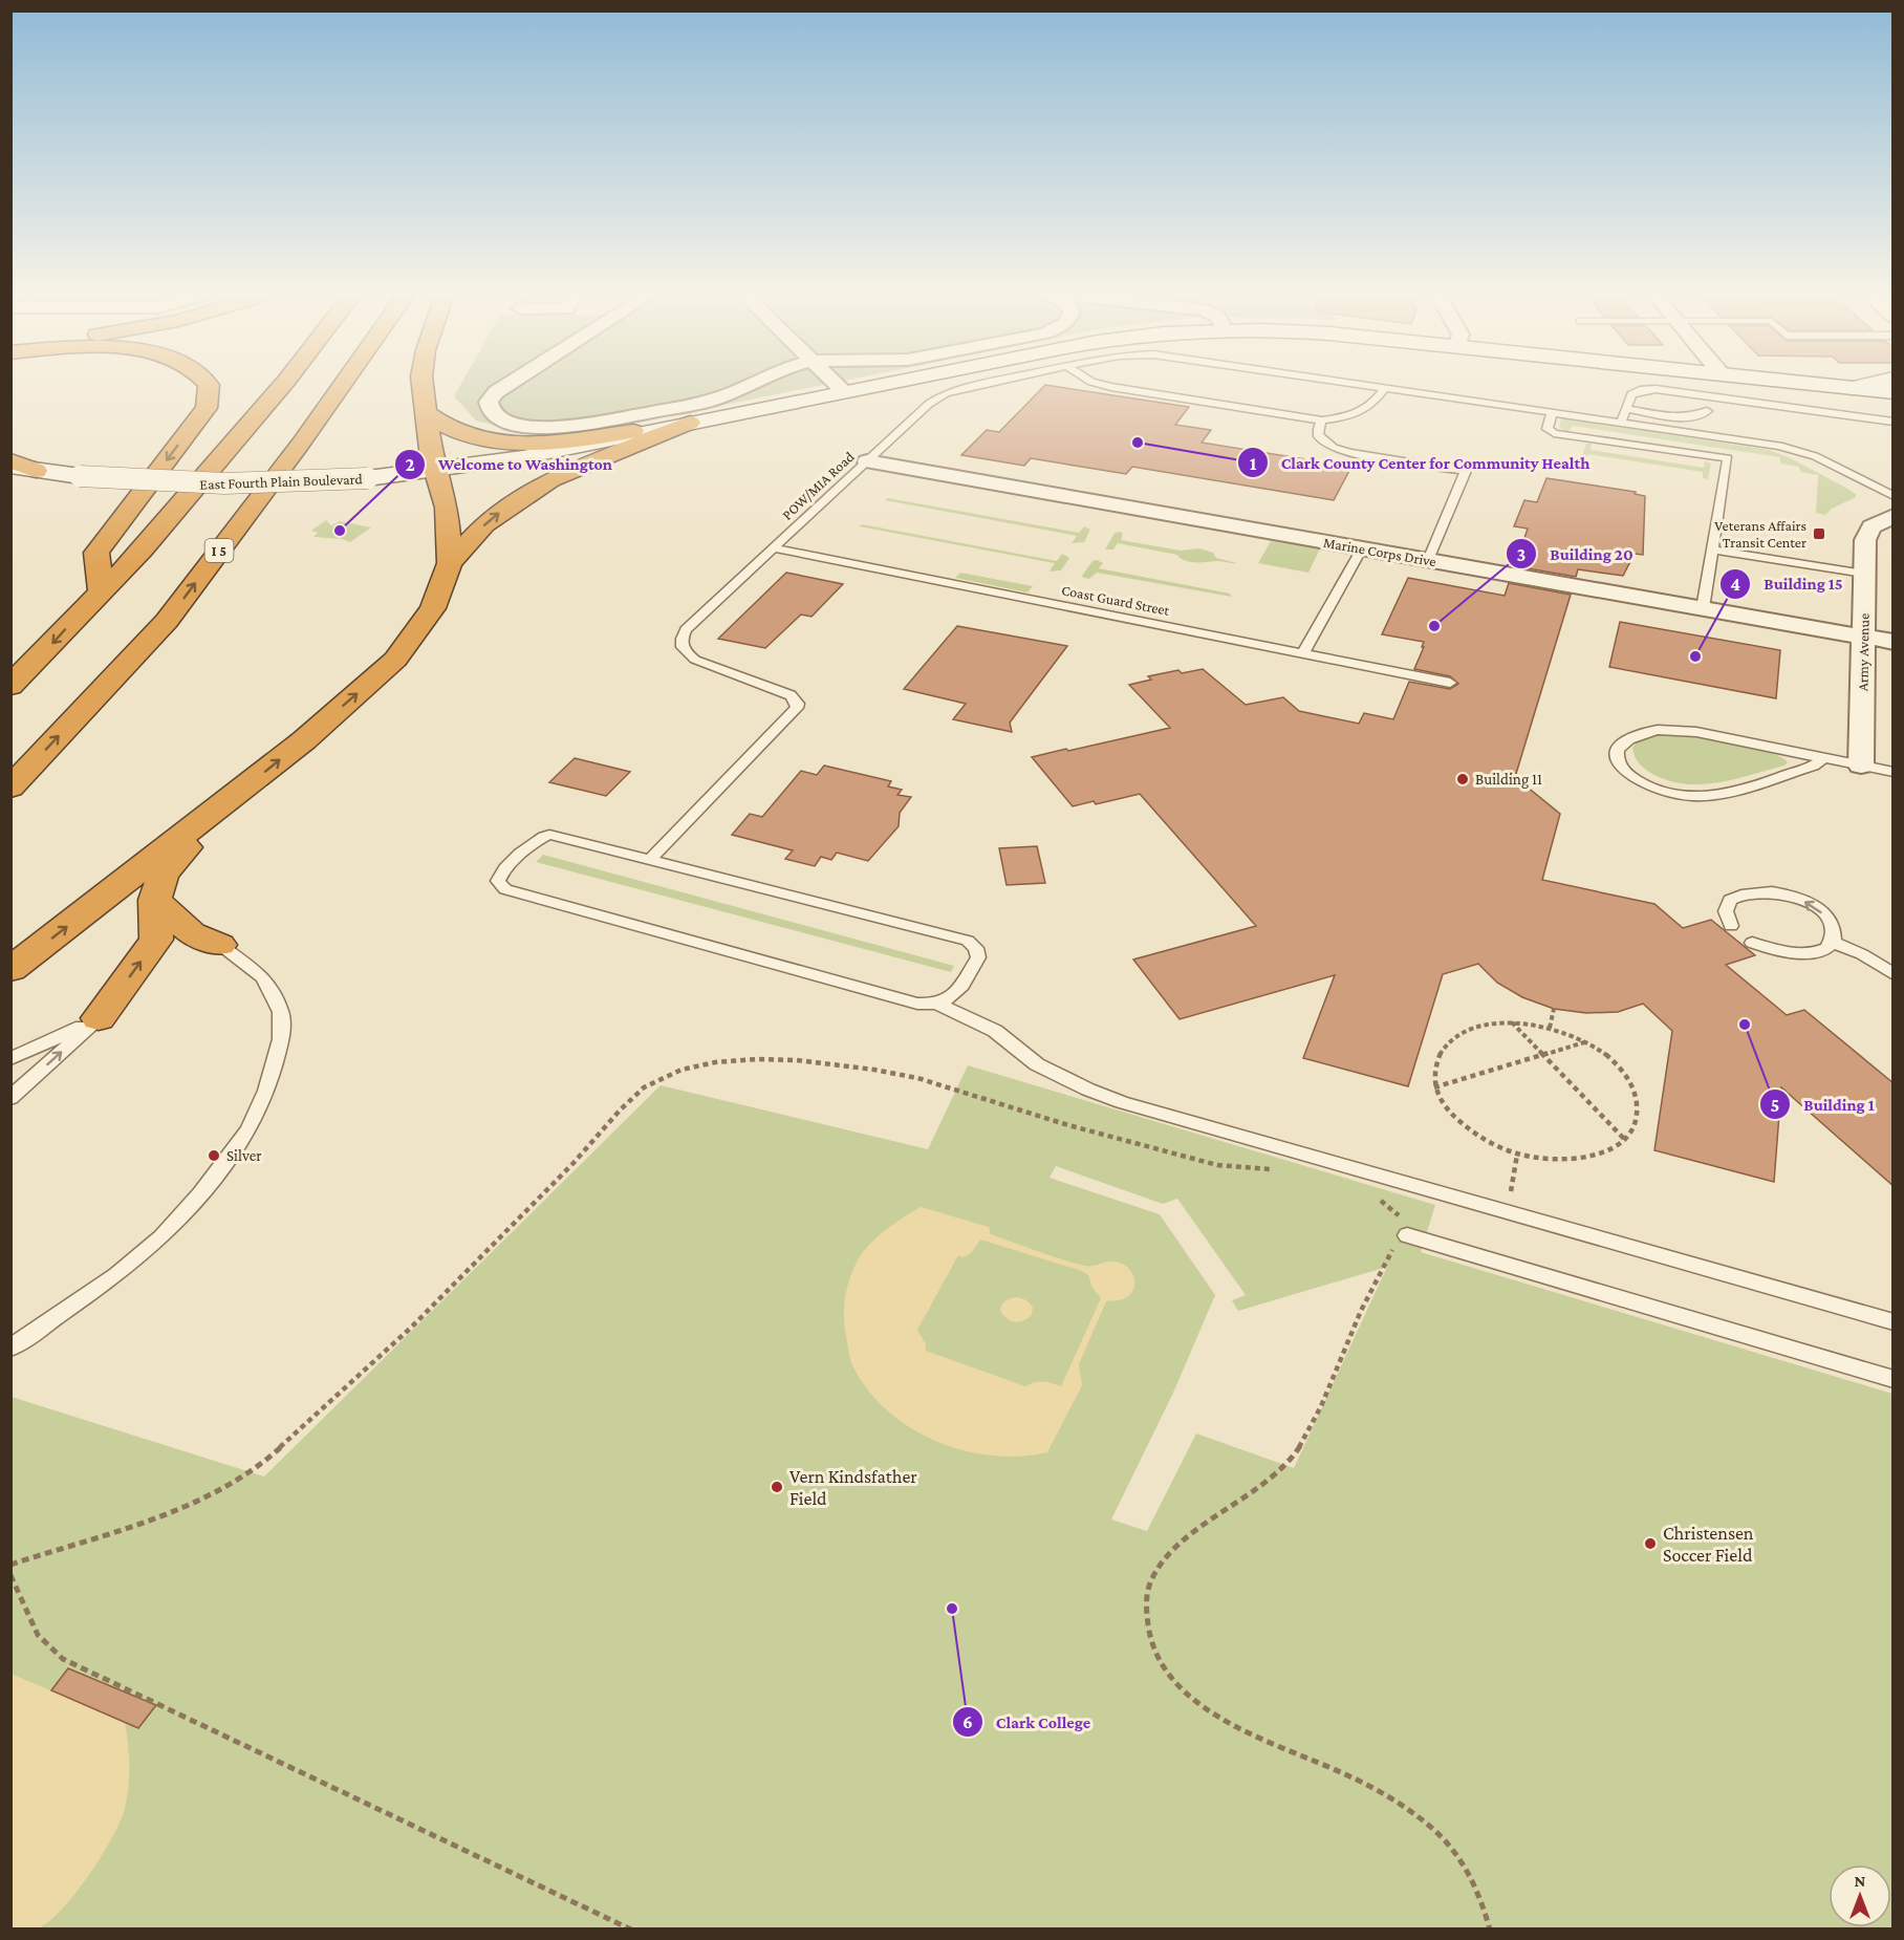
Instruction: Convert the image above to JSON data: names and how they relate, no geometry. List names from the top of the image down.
{
  "streets": {
    "highway": ["I 5"],
    "main road": ["East Fourth Plain Boulevard"],
    "street": ["Marine Corps Drive", "Army Avenue"],
    "lane": ["POW/MIA Road", "Coast Guard Street"]
  },
  "crossings": [
    ["POW/MIA Road", "Marine Corps Drive"],
    ["POW/MIA Road", "Coast Guard Street"],
    ["Marine Corps Drive", "Army Avenue"]
  ],
  "places": {
    "other": [
      "Clark County Center for Community Health",
      "Welcome to Washington",
      "Building 20",
      "Building 15",
      "Building 11",
      "Building 1",
      "Silver",
      "Vern Kindsfather Field",
      "Christensen Soccer Field",
      "Clark College"
    ],
    "transit": ["Veterans Affairs Transit Center"]
  },
  "north": "top"
}
